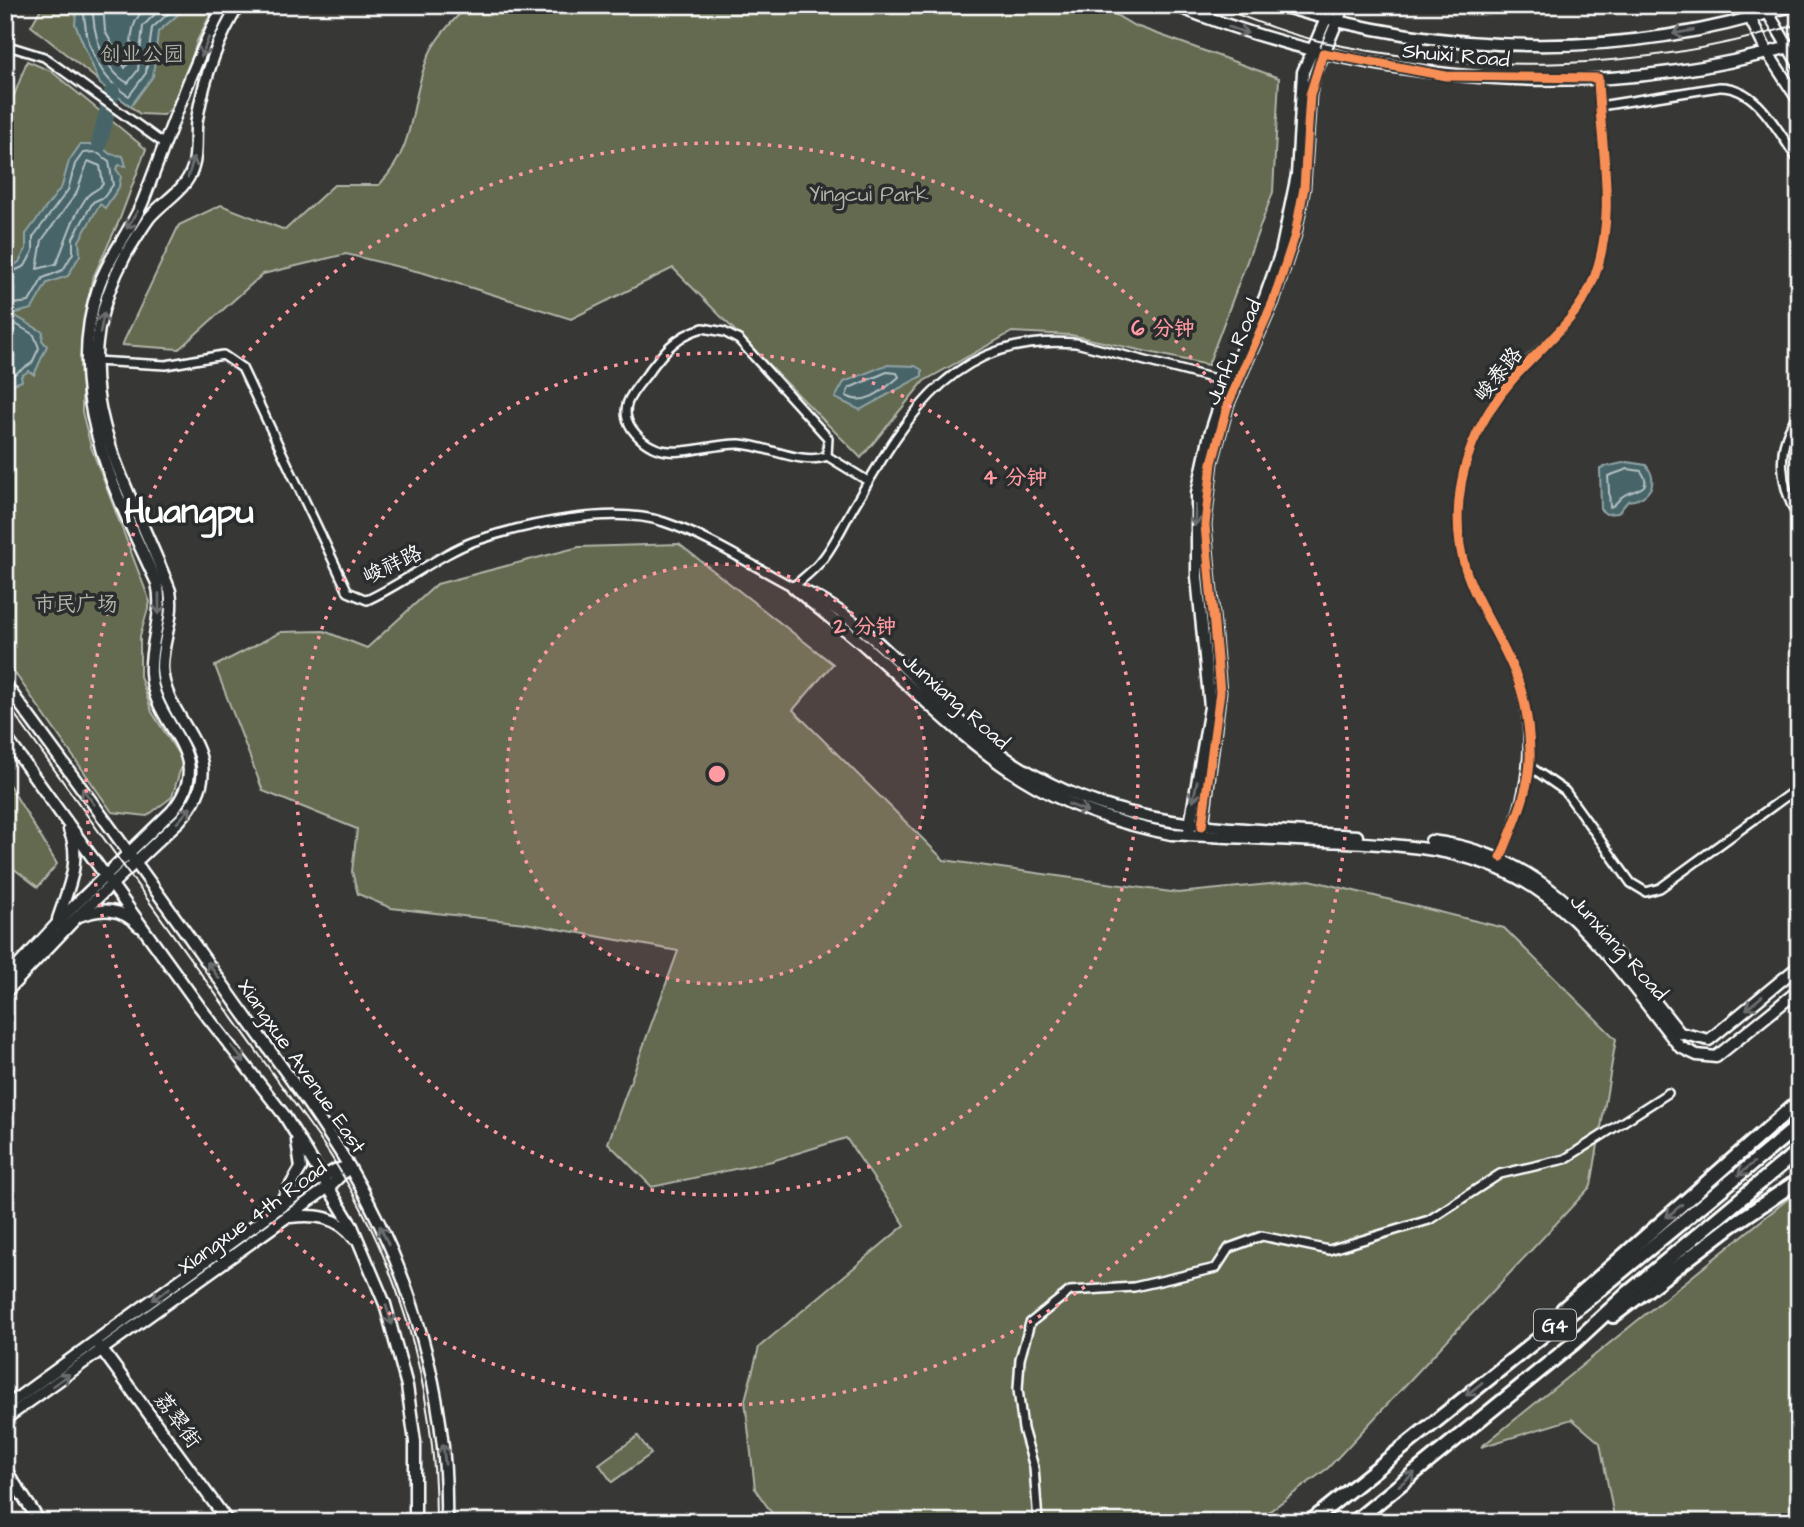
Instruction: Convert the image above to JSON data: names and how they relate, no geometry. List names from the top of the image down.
{
  "streets": {
    "highway": ["G4"],
    "street": [
      "Shuixi Road",
      "Junfu Road",
      "峻泰路",
      "峻祥路",
      "Junxiang Road",
      "Xiangxue Avenue East",
      "Xiangxue 4th Road",
      "荔翠街"
    ]
  },
  "crossings": [
    ["Shuixi Road", "Junfu Road"],
    ["Shuixi Road", "峻泰路"],
    ["Junfu Road", "Junxiang Road"],
    ["峻泰路", "Junxiang Road"],
    ["峻祥路", "Junxiang Road"],
    ["Xiangxue Avenue East", "Xiangxue 4th Road"],
    ["Xiangxue 4th Road", "荔翠街"]
  ],
  "districts": ["Huangpu"],
  "parks": ["创业公园", "Yingcui Park", "市民广场"],
  "rings": ["6 分钟", "4 分钟", "2 分钟"]
}
